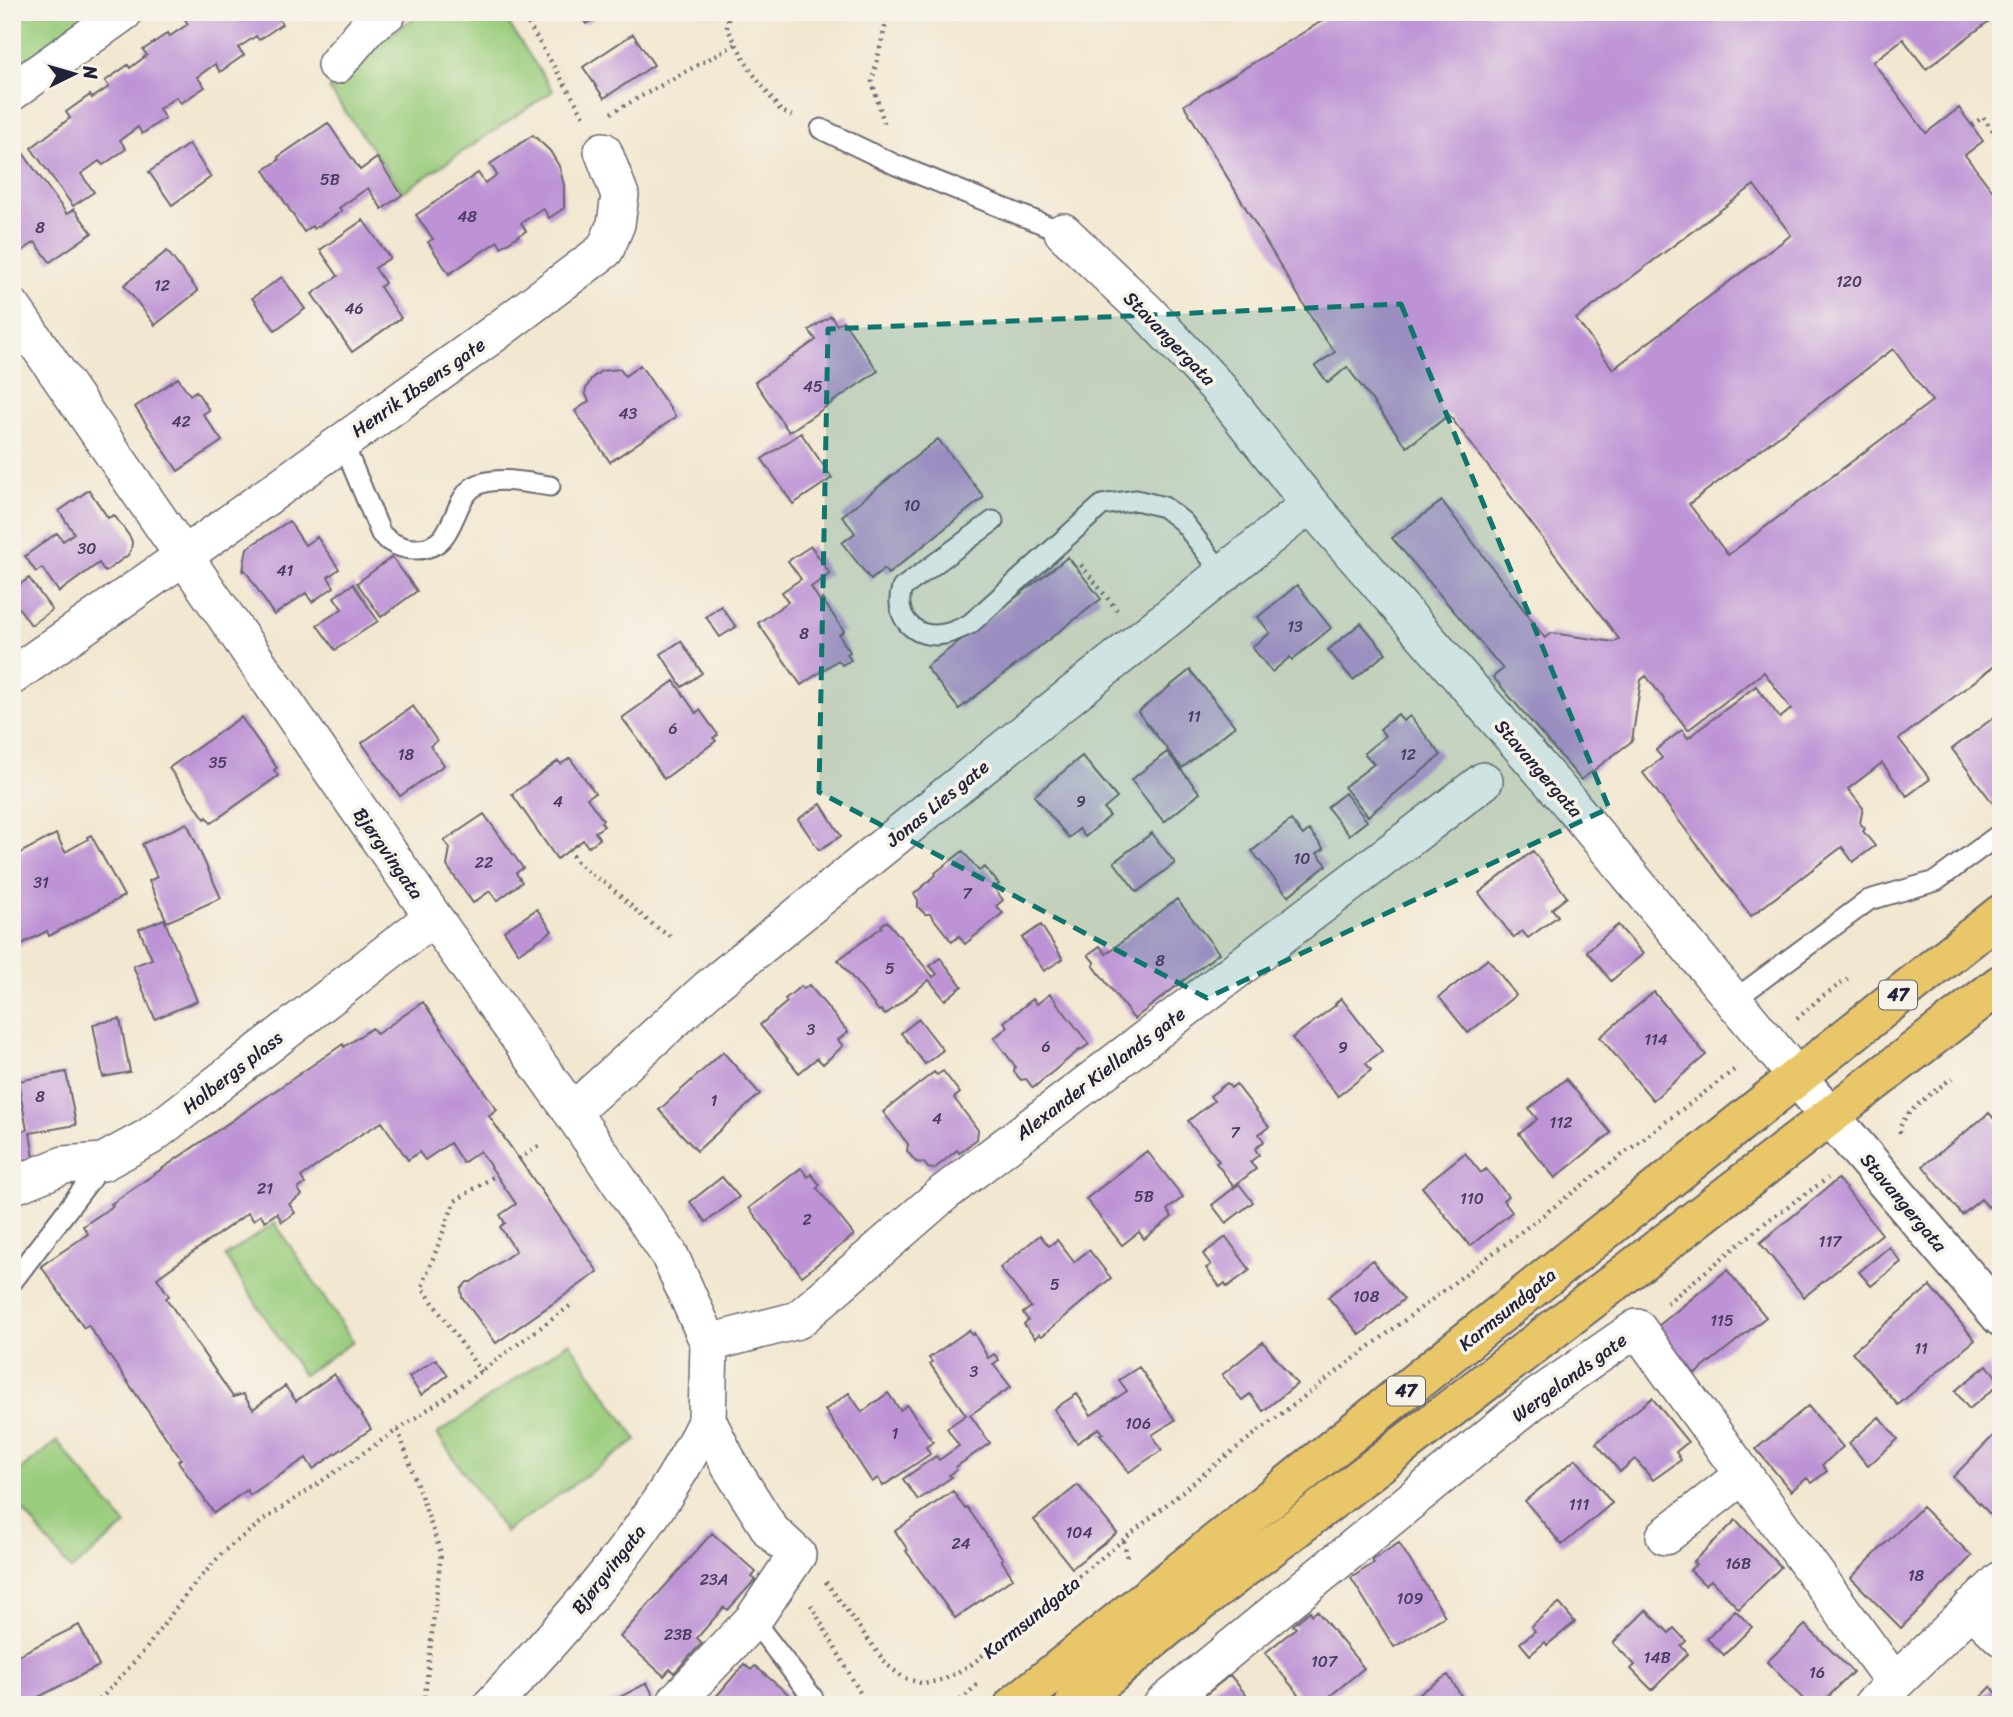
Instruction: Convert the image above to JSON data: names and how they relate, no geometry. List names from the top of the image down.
{
  "streets": {
    "main road": ["47", "Karmsundgata"],
    "street": [
      "Stavangergata",
      "Henrik Ibsens gate",
      "Jonas Lies gate",
      "Bjørgvingata",
      "Holbergs plass",
      "Alexander Kiellands gate",
      "Wergelands gate"
    ]
  },
  "crossings": [
    ["Stavangergata", "Jonas Lies gate"],
    ["Stavangergata", "47"],
    ["Stavangergata", "Karmsundgata"],
    ["Henrik Ibsens gate", "Bjørgvingata"],
    ["Jonas Lies gate", "Bjørgvingata"],
    ["Bjørgvingata", "Holbergs plass"],
    ["Bjørgvingata", "Alexander Kiellands gate"],
    ["Bjørgvingata", "Karmsundgata"]
  ],
  "house_numbers": [
    "5B",
    "48",
    "8",
    "120",
    "12",
    "46",
    "45",
    "43",
    "42",
    "10",
    "30",
    "41",
    "13",
    "8",
    "11",
    "6",
    "18",
    "12",
    "35",
    "4",
    "9",
    "10",
    "22",
    "31",
    "7",
    "8",
    "5",
    "3",
    "114",
    "6",
    "9",
    "8",
    "1",
    "4",
    "112",
    "7",
    "21",
    "5B",
    "110",
    "2",
    "117",
    "5",
    "108",
    "115",
    "11",
    "3",
    "106",
    "1",
    "111",
    "104",
    "24",
    "16B",
    "18",
    "23A",
    "109",
    "23B",
    "14B",
    "107",
    "16"
  ],
  "north": "right"
}
